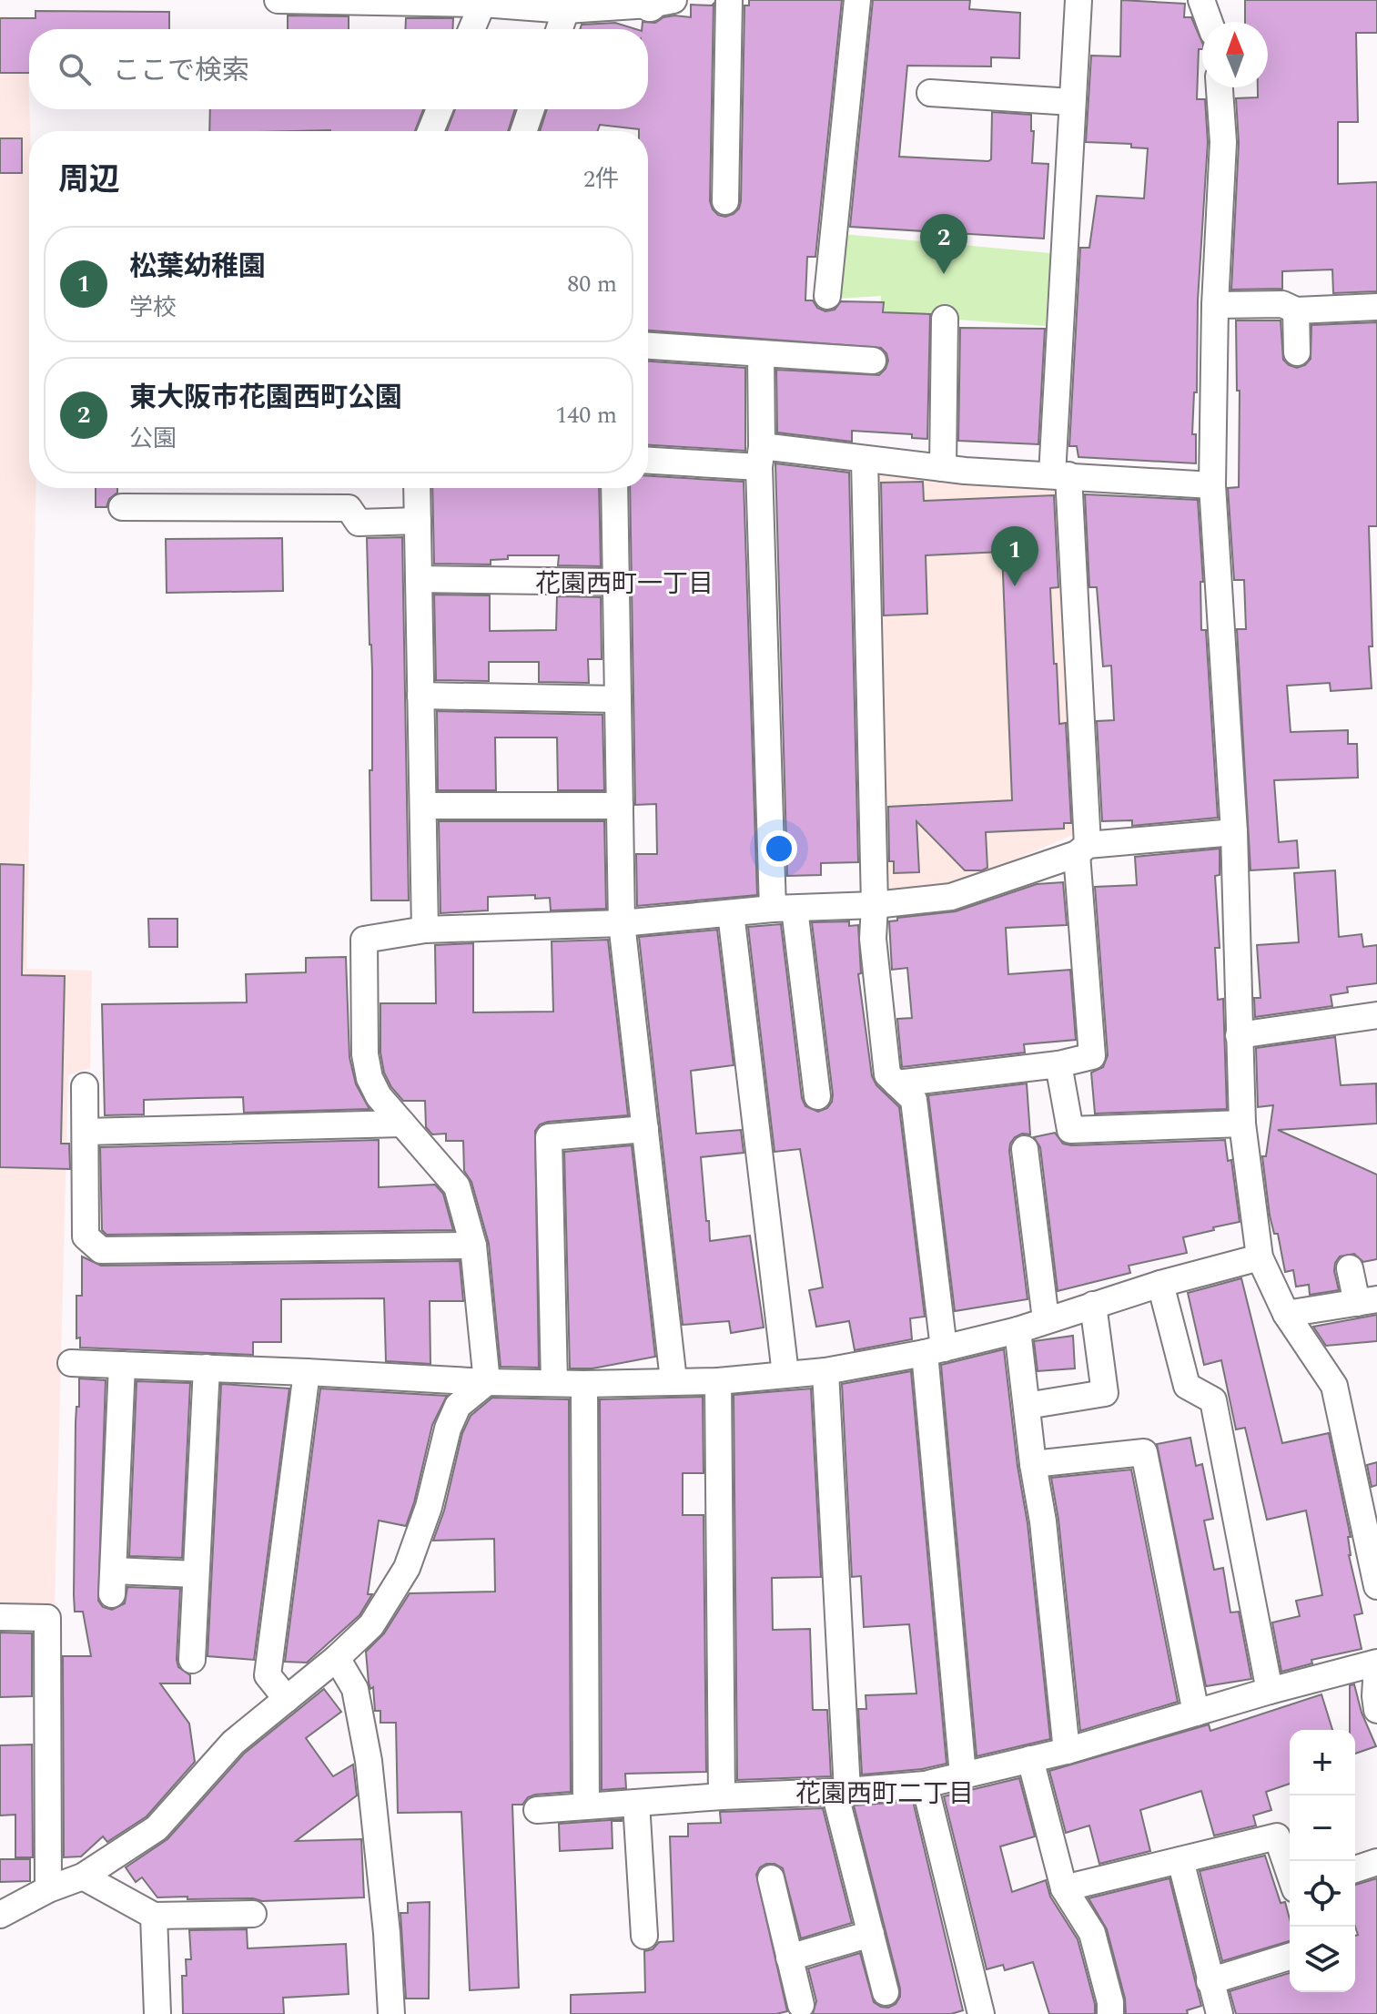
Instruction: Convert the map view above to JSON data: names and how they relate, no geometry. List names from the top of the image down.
{
  "districts": ["花園西町一丁目", "花園西町二丁目"],
  "north": "top",
  "page": {
    "search": "ここで検索",
    "heading": ["周辺", "2件"],
    "pins": ["2", "1"],
    "list": [
      {
        "mark": "1",
        "name": "松葉幼稚園",
        "note": "学校",
        "value": "80 m"
      },
      {
        "mark": "2",
        "name": "東大阪市花園西町公園",
        "note": "公園",
        "value": "140 m"
      }
    ],
    "map_buttons": ["+", "−"]
  }
}
